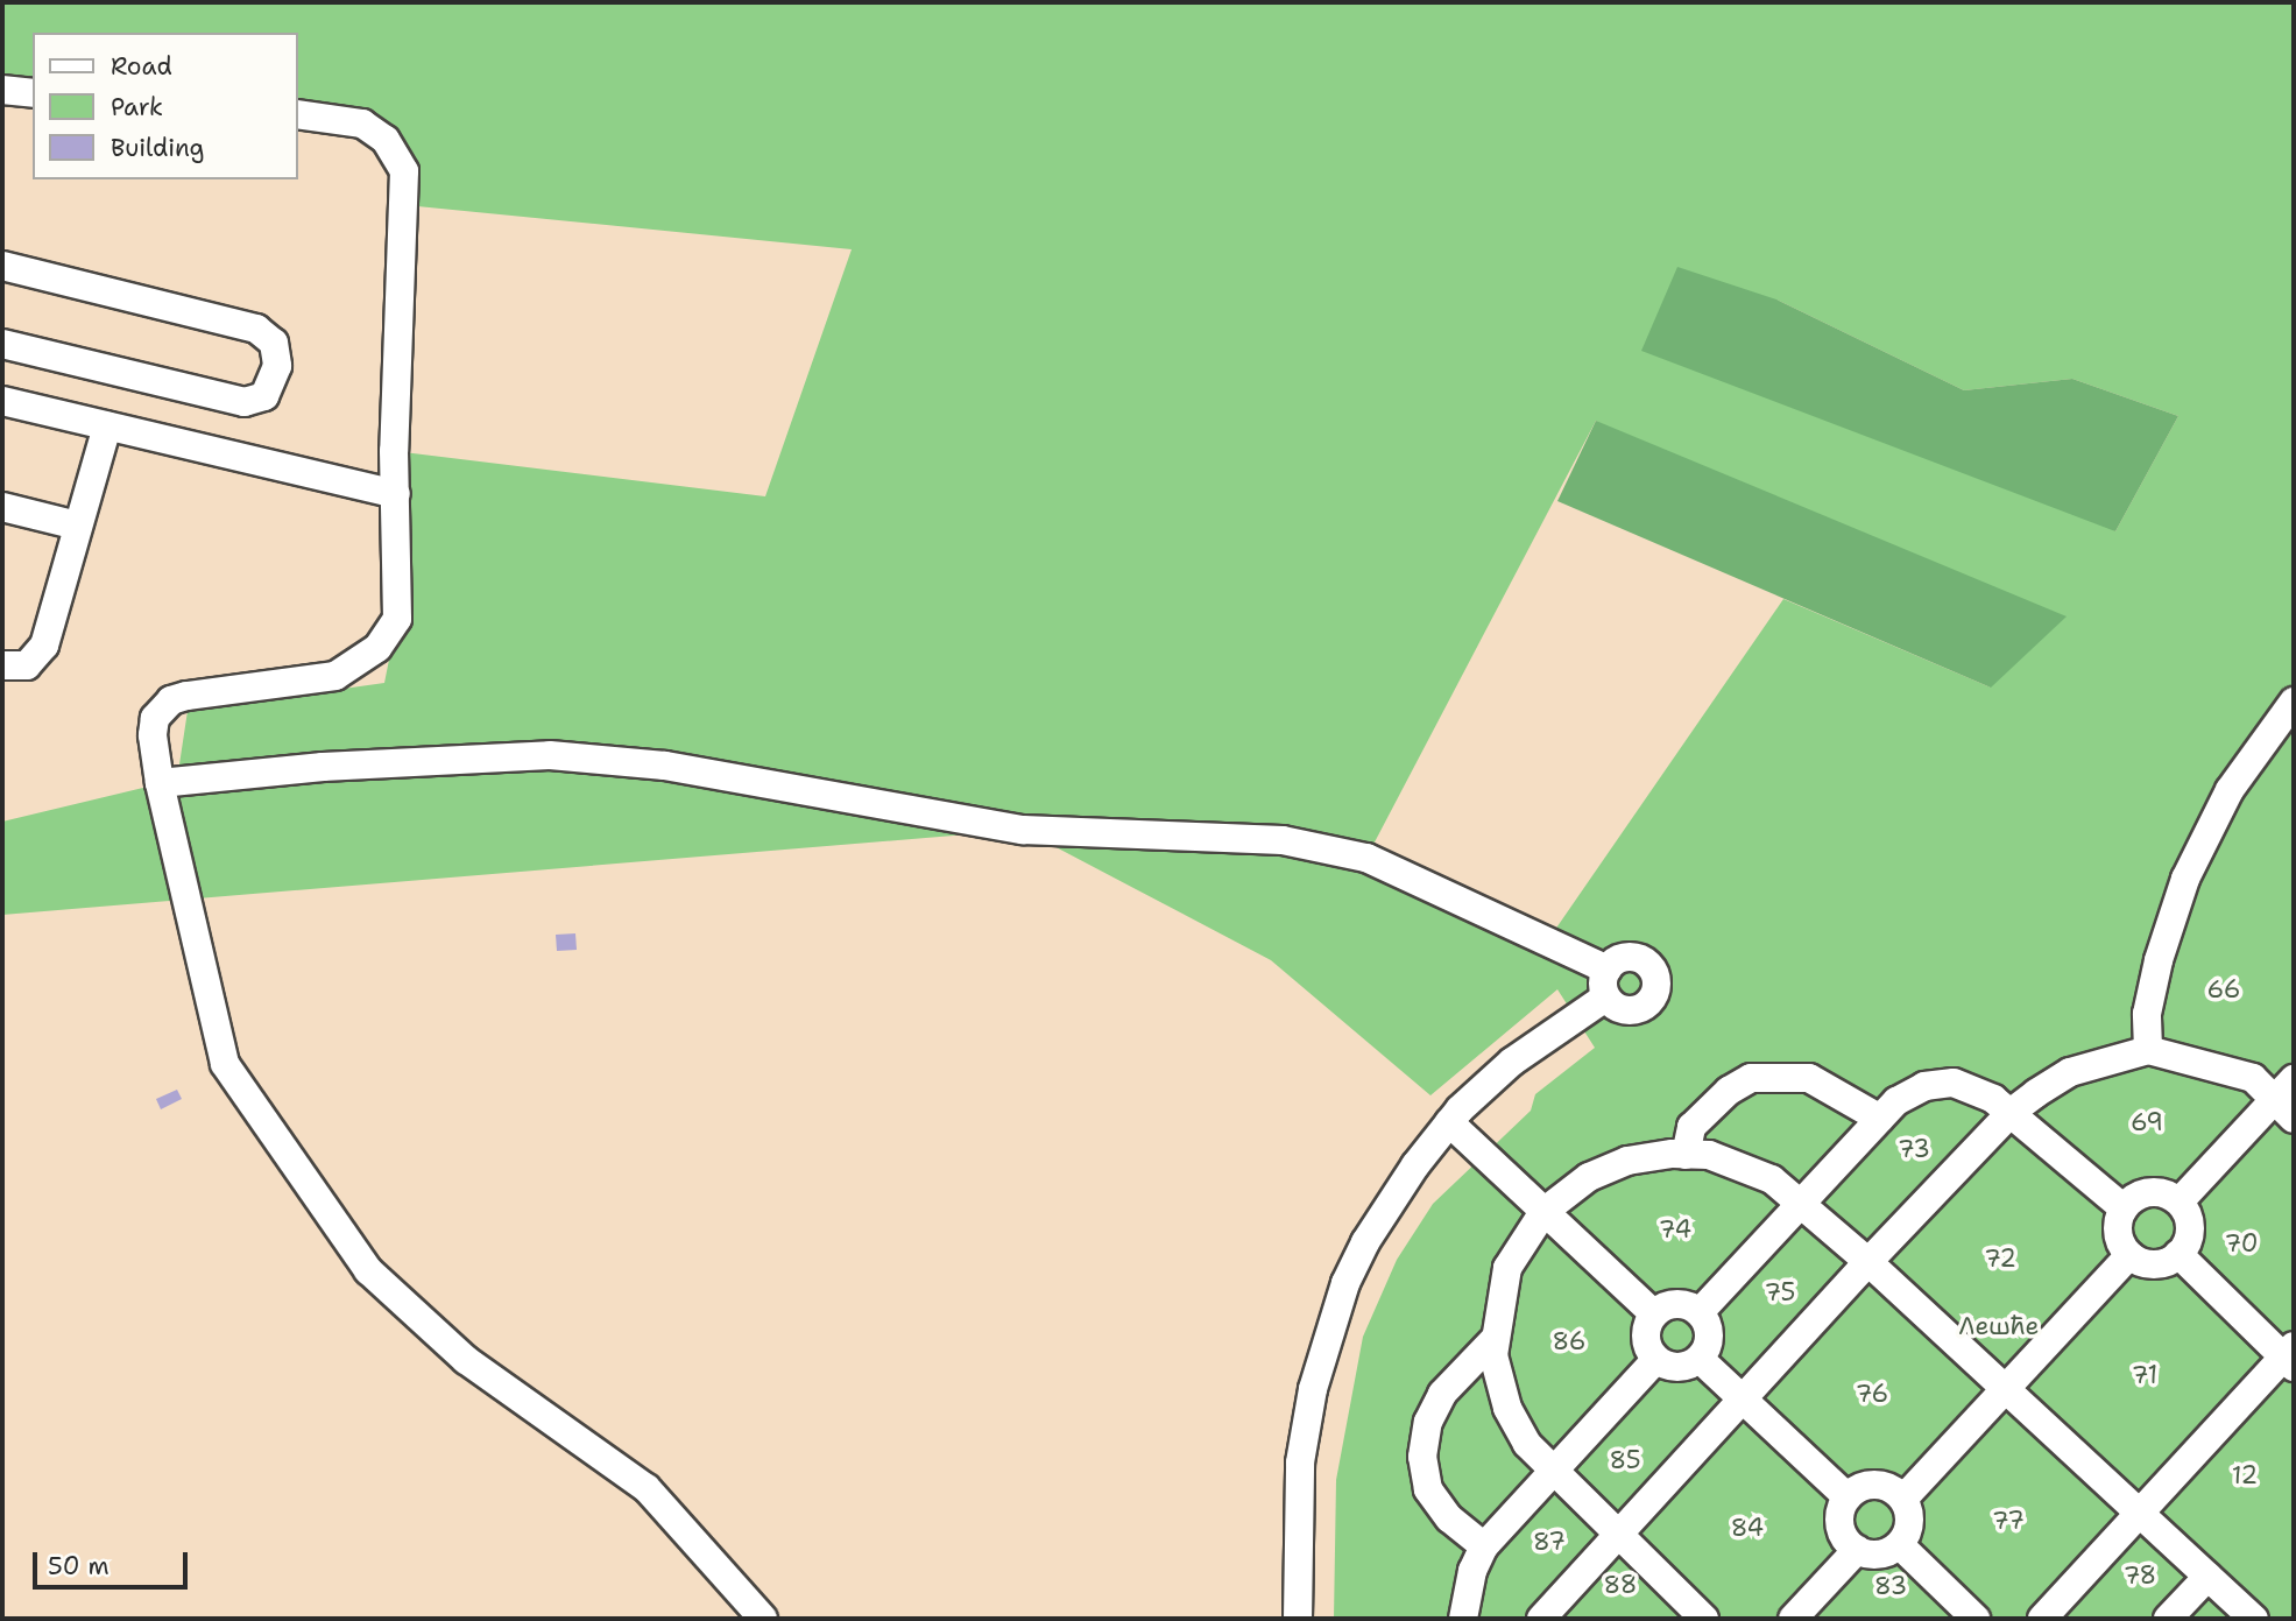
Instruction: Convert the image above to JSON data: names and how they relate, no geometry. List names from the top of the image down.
{
  "parks": [
    "66",
    "69",
    "73",
    "74",
    "70",
    "72",
    "75",
    "Лешће",
    "86",
    "71",
    "76",
    "85",
    "12",
    "77",
    "84",
    "87",
    "78",
    "88",
    "83"
  ],
  "legend": ["Road", "Park", "Building"],
  "scale_bar": "50 m"
}
